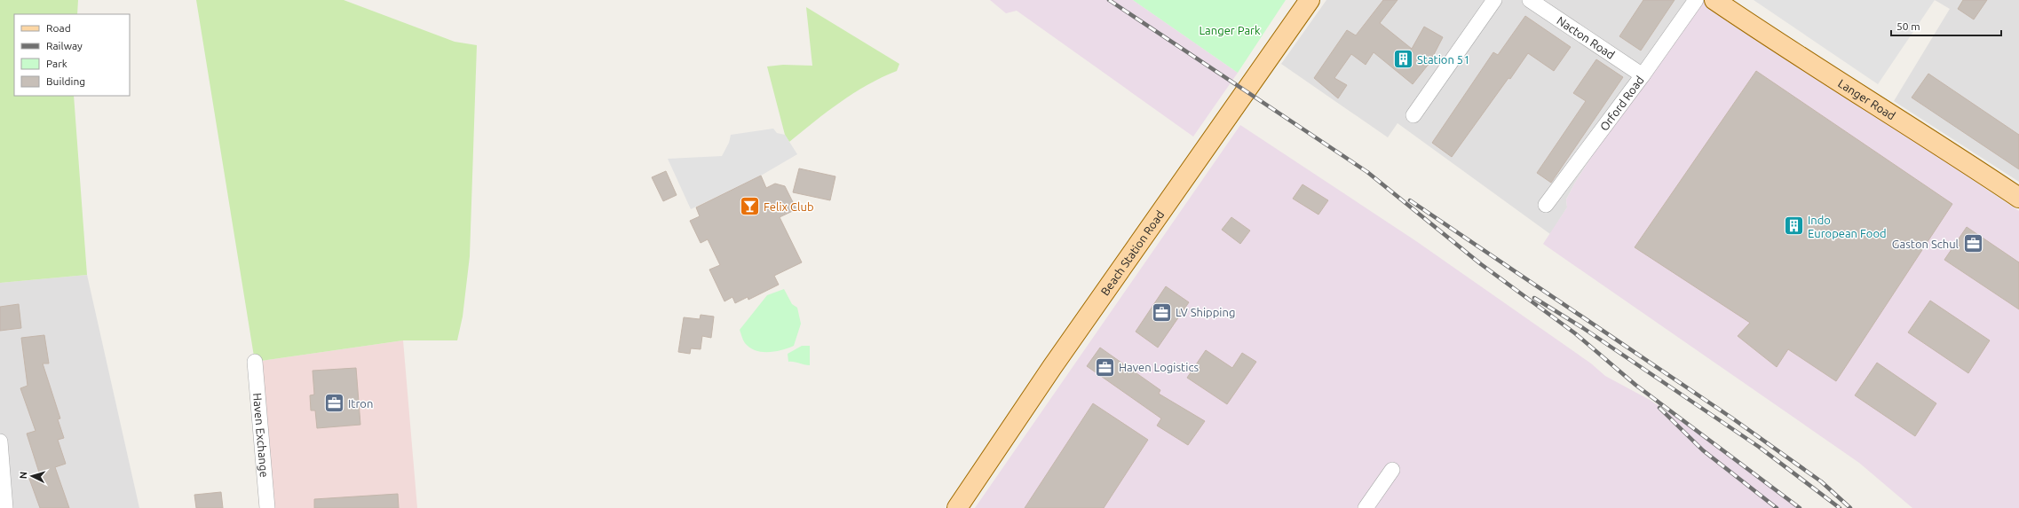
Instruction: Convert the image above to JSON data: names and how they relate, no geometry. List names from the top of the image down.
{
  "streets": {
    "main road": ["Langer Road", "Beach Station Road"],
    "street": ["Nacton Road", "Orford Road", "Haven Exchange"]
  },
  "crossings": [
    ["Nacton Road", "Orford Road"]
  ],
  "parks": ["Langer Park"],
  "places": {
    "building": ["Station 51", "Indo European Food"],
    "bar": ["Felix Club"],
    "office": [
      "Gaston Schul",
      "LV Shipping",
      "Haven Logistics",
      "Itron"
    ]
  },
  "legend": [
    "Road",
    "Railway",
    "Park",
    "Building"
  ],
  "scale_bar": "50 m",
  "north": "left"
}
